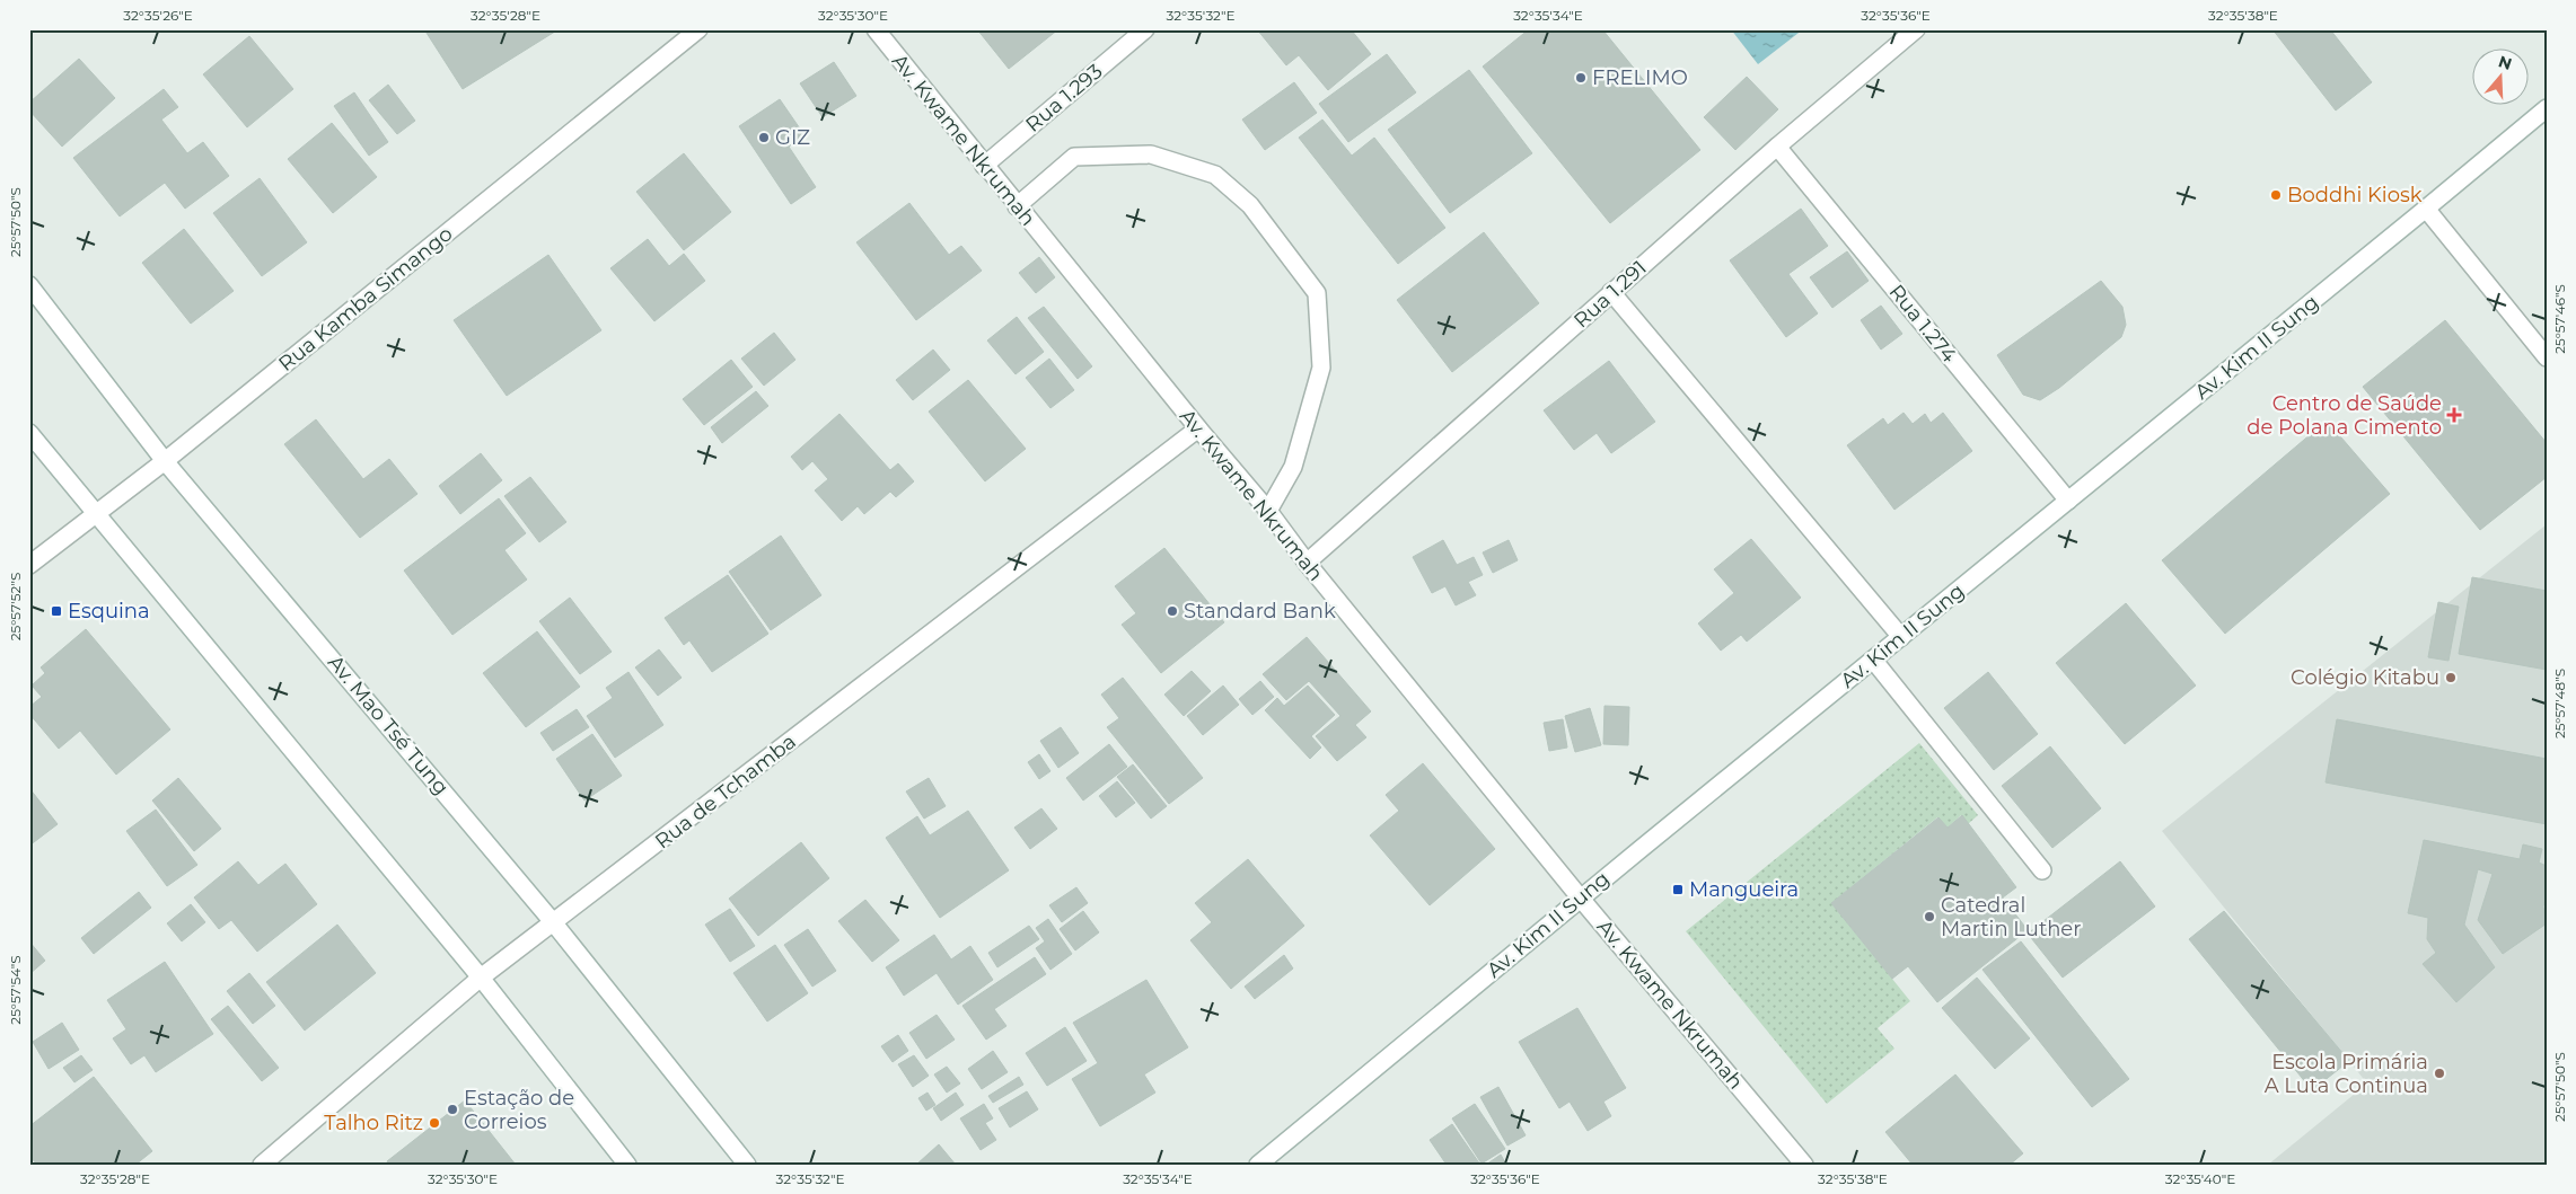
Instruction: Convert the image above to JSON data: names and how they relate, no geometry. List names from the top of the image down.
{
  "streets": {
    "street": [
      "Rua 1.293",
      "Av. Kwame Nkrumah",
      "Rua 1.291",
      "Rua Kamba Simango",
      "Rua 1.274",
      "Av. Kim II Sung",
      "Av. Mao Tsé Tung",
      "Rua de Tchamba"
    ]
  },
  "crossings": [
    ["Rua 1.293", "Av. Kwame Nkrumah"],
    ["Av. Kwame Nkrumah", "Rua 1.291"],
    ["Av. Kwame Nkrumah", "Av. Kim II Sung"],
    ["Av. Kwame Nkrumah", "Rua de Tchamba"],
    ["Rua 1.291", "Rua 1.274"],
    ["Rua Kamba Simango", "Av. Mao Tsé Tung"],
    ["Rua 1.274", "Av. Kim II Sung"],
    ["Av. Mao Tsé Tung", "Rua de Tchamba"]
  ],
  "places": {
    "other": [
      "FRELIMO",
      "GIZ",
      "Boddhi Kiosk",
      "Standard Bank",
      "Colégio Kitabu",
      "Catedral Martin Luther",
      "Escola Primária A Luta Continua",
      "Estação de Correios",
      "Talho Ritz"
    ],
    "health": ["Centro de Saúde de Polana Cimento"],
    "transit": ["Esquina", "Mangueira"]
  },
  "north": "top",
  "coordinates": [
    "32°35'26\"E",
    "32°35'28\"E",
    "32°35'30\"E",
    "32°35'32\"E",
    "32°35'34\"E",
    "32°35'36\"E",
    "32°35'38\"E",
    "25°57'50\"S",
    "25°57'46\"S",
    "25°57'52\"S",
    "25°57'48\"S",
    "25°57'54\"S",
    "32°35'40\"E"
  ]
}
